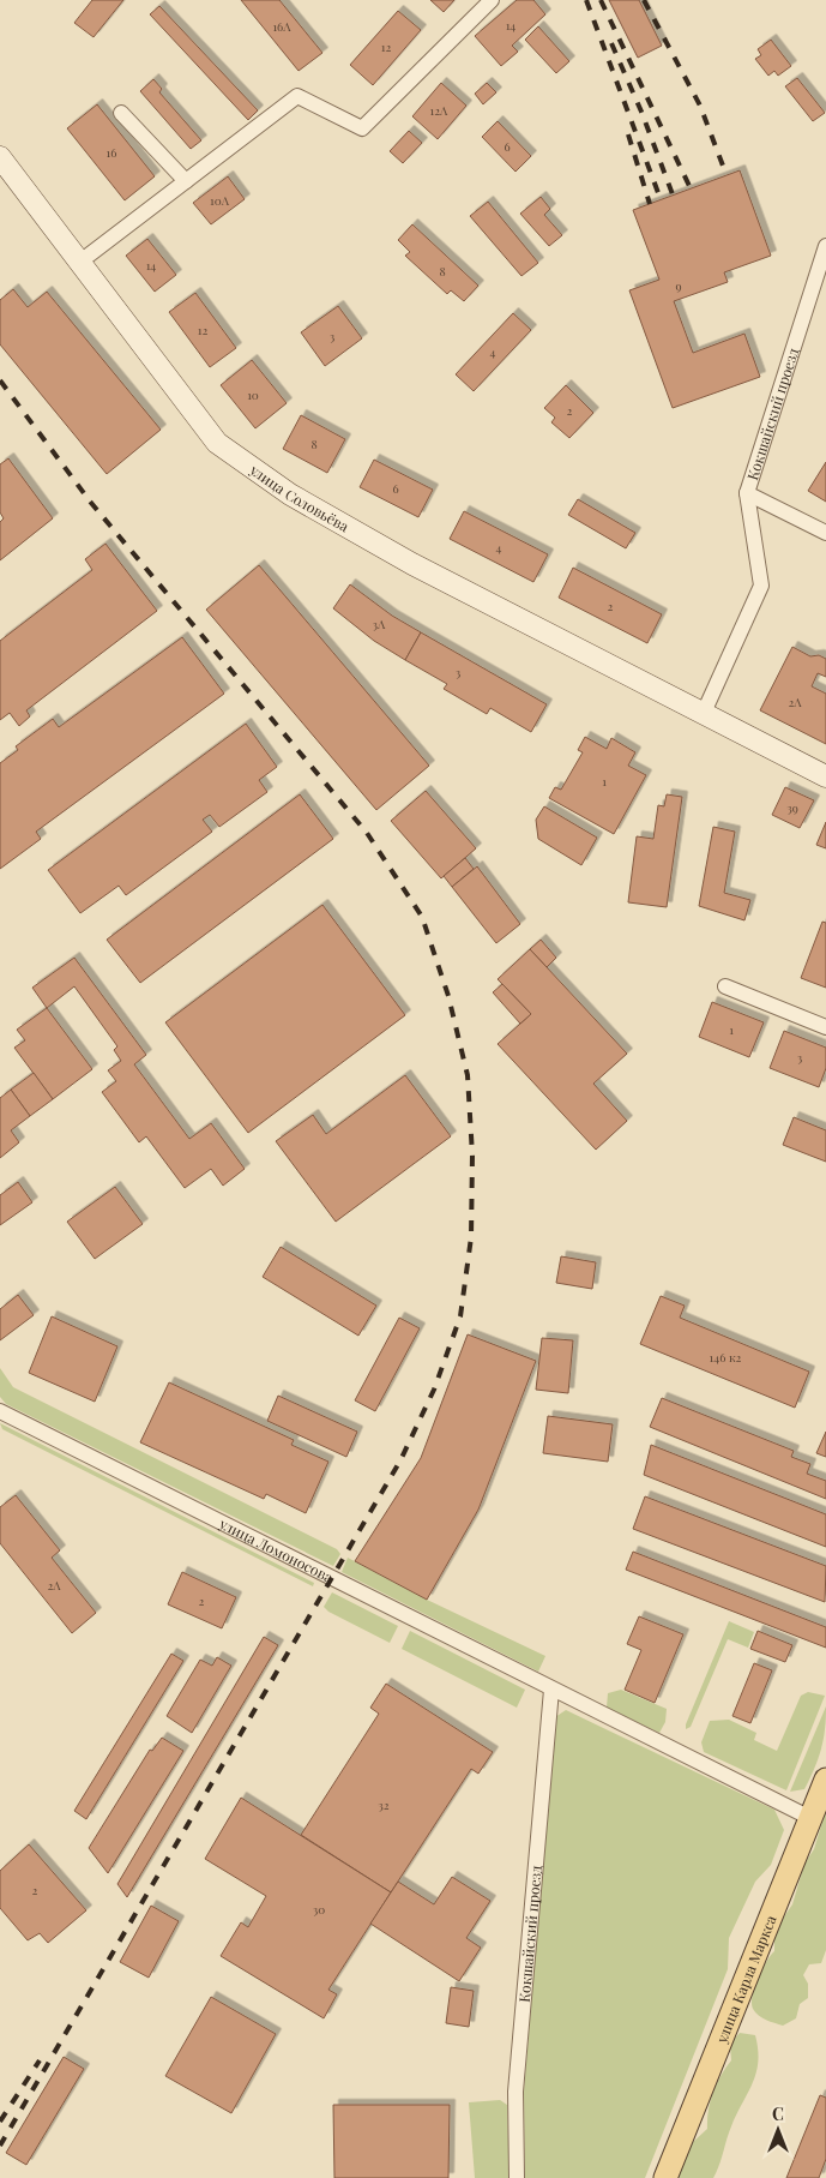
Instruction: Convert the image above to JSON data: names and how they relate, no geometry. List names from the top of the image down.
{
  "streets": {
    "main road": ["улица Карла Маркса"],
    "street": ["Кокшайский проезд", "улица Соловьёва", "улица Ломоносова"]
  },
  "crossings": [
    ["Кокшайский проезд", "улица Соловьёва"],
    ["Кокшайский проезд", "улица Ломоносова"],
    ["улица Ломоносова", "улица Карла Маркса"]
  ],
  "house_numbers": [
    "14",
    "16А",
    "12",
    "12А",
    "6",
    "16",
    "10А",
    "14",
    "8",
    "9",
    "12",
    "3",
    "4",
    "10",
    "2",
    "8",
    "6",
    "4",
    "2",
    "3А",
    "3",
    "2А",
    "1",
    "39",
    "1",
    "3",
    "146 к2",
    "2А",
    "2",
    "32",
    "2",
    "30"
  ],
  "north": "top"
}
